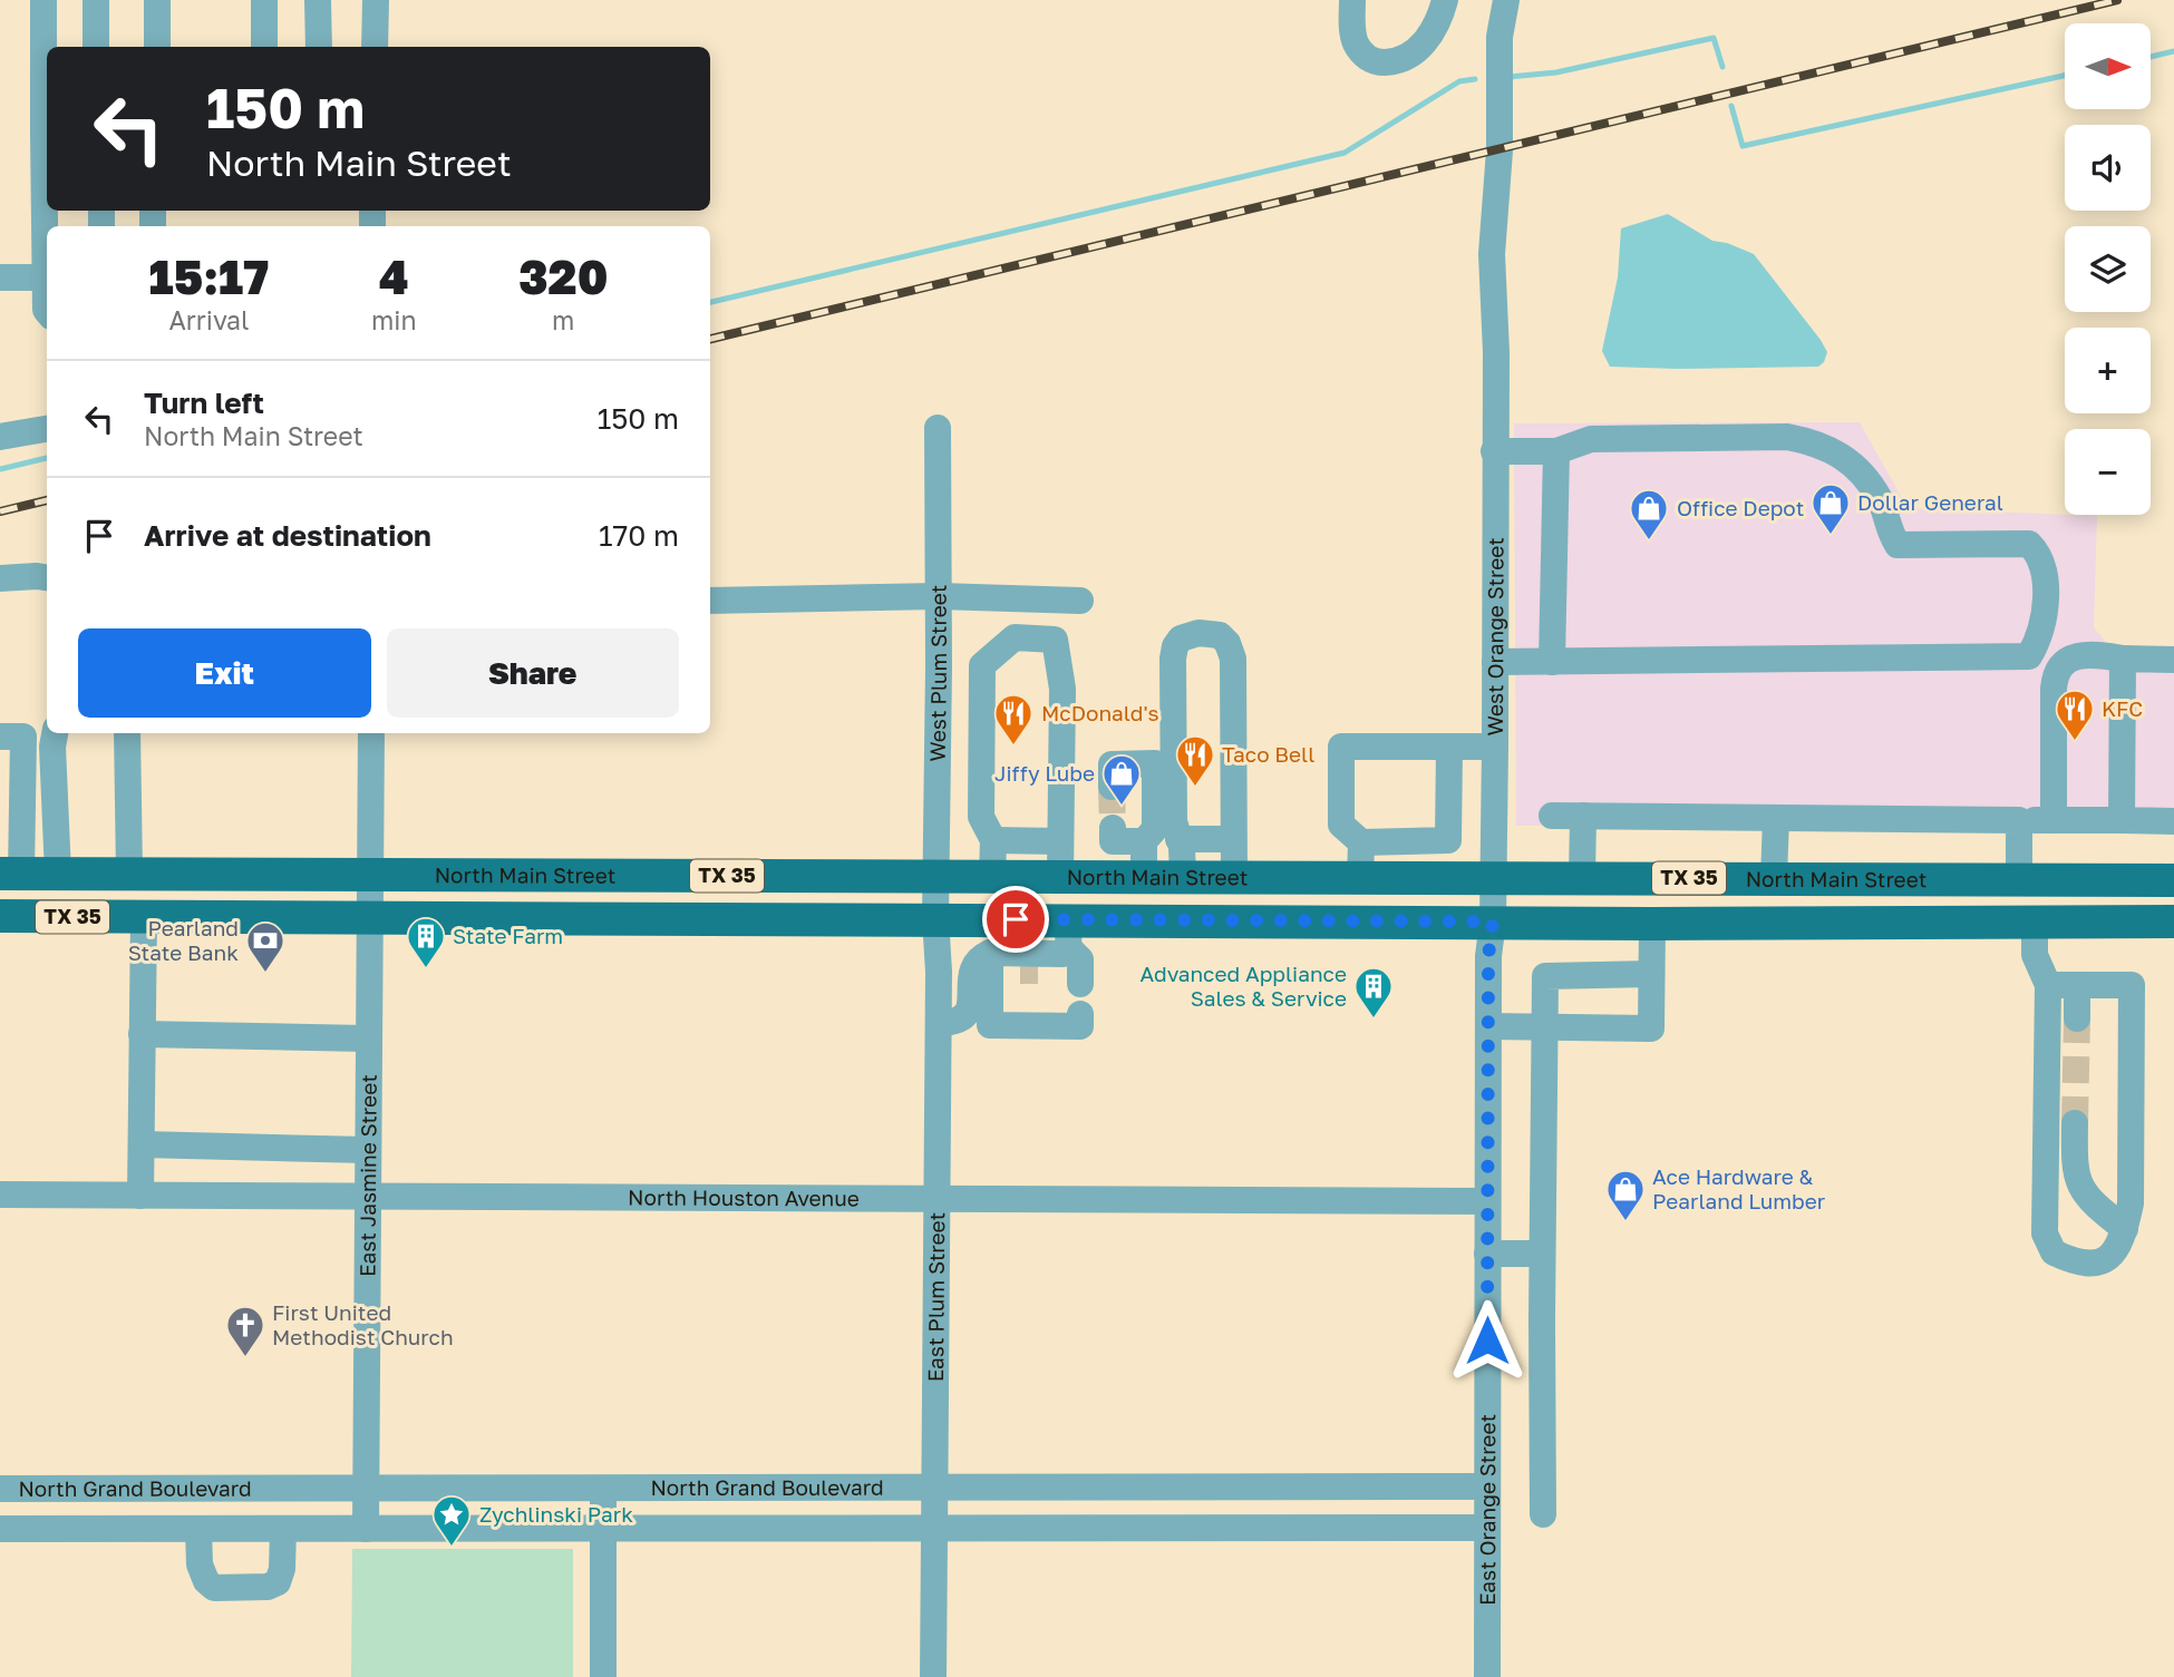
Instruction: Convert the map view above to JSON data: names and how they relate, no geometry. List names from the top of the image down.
{
  "streets": {
    "main road": ["North Main Street", "TX 35"],
    "street": [
      "West Orange Street",
      "West Plum Street",
      "East Jasmine Street",
      "North Houston Avenue",
      "East Plum Street",
      "North Grand Boulevard",
      "East Orange Street"
    ]
  },
  "crossings": [
    ["West Orange Street", "North Main Street"],
    ["West Orange Street", "East Orange Street"],
    ["West Plum Street", "North Main Street"],
    ["West Plum Street", "East Plum Street"],
    ["North Main Street", "East Jasmine Street"],
    ["North Main Street", "East Plum Street"],
    ["North Main Street", "East Orange Street"],
    ["East Jasmine Street", "North Houston Avenue"],
    ["East Jasmine Street", "North Grand Boulevard"],
    ["North Houston Avenue", "East Plum Street"],
    ["North Houston Avenue", "East Orange Street"],
    ["East Plum Street", "North Grand Boulevard"],
    ["North Grand Boulevard", "East Orange Street"]
  ],
  "places": {
    "shop": [
      "Dollar General",
      "Office Depot",
      "Jiffy Lube",
      "Ace Hardware & Pearland Lumber"
    ],
    "restaurant": ["KFC", "McDonald's", "Taco Bell"],
    "building": ["State Farm", "Advanced Appliance Sales & Service"],
    "bank": ["Pearland State Bank"],
    "church": ["First United Methodist Church"],
    "place": ["Zychlinski Park"]
  },
  "north": "right",
  "page": {
    "map_buttons": ["+", "−"],
    "turn": ["150 m", "North Main Street"],
    "eta": [
      "15:17",
      "Arrival",
      "4",
      "min",
      "320",
      "m"
    ],
    "list": [
      {
        "name": "Turn left",
        "note": "North Main Street",
        "value": "150 m"
      },
      {
        "name": "Arrive at destination",
        "value": "170 m"
      }
    ],
    "buttons": ["Exit", "Share"]
  }
}
